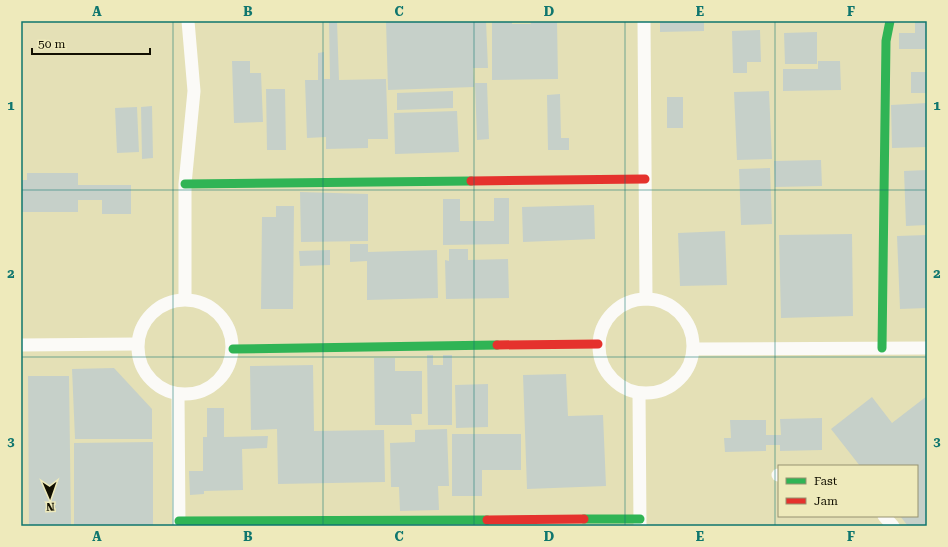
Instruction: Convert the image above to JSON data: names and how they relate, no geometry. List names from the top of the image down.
{
  "legend": ["Fast", "Jam"],
  "scale_bar": "50 m",
  "north": "bottom",
  "grid": {
    "columns": [
      "A",
      "B",
      "C",
      "D",
      "E",
      "F"
    ],
    "rows": ["1", "2", "3"]
  }
}
